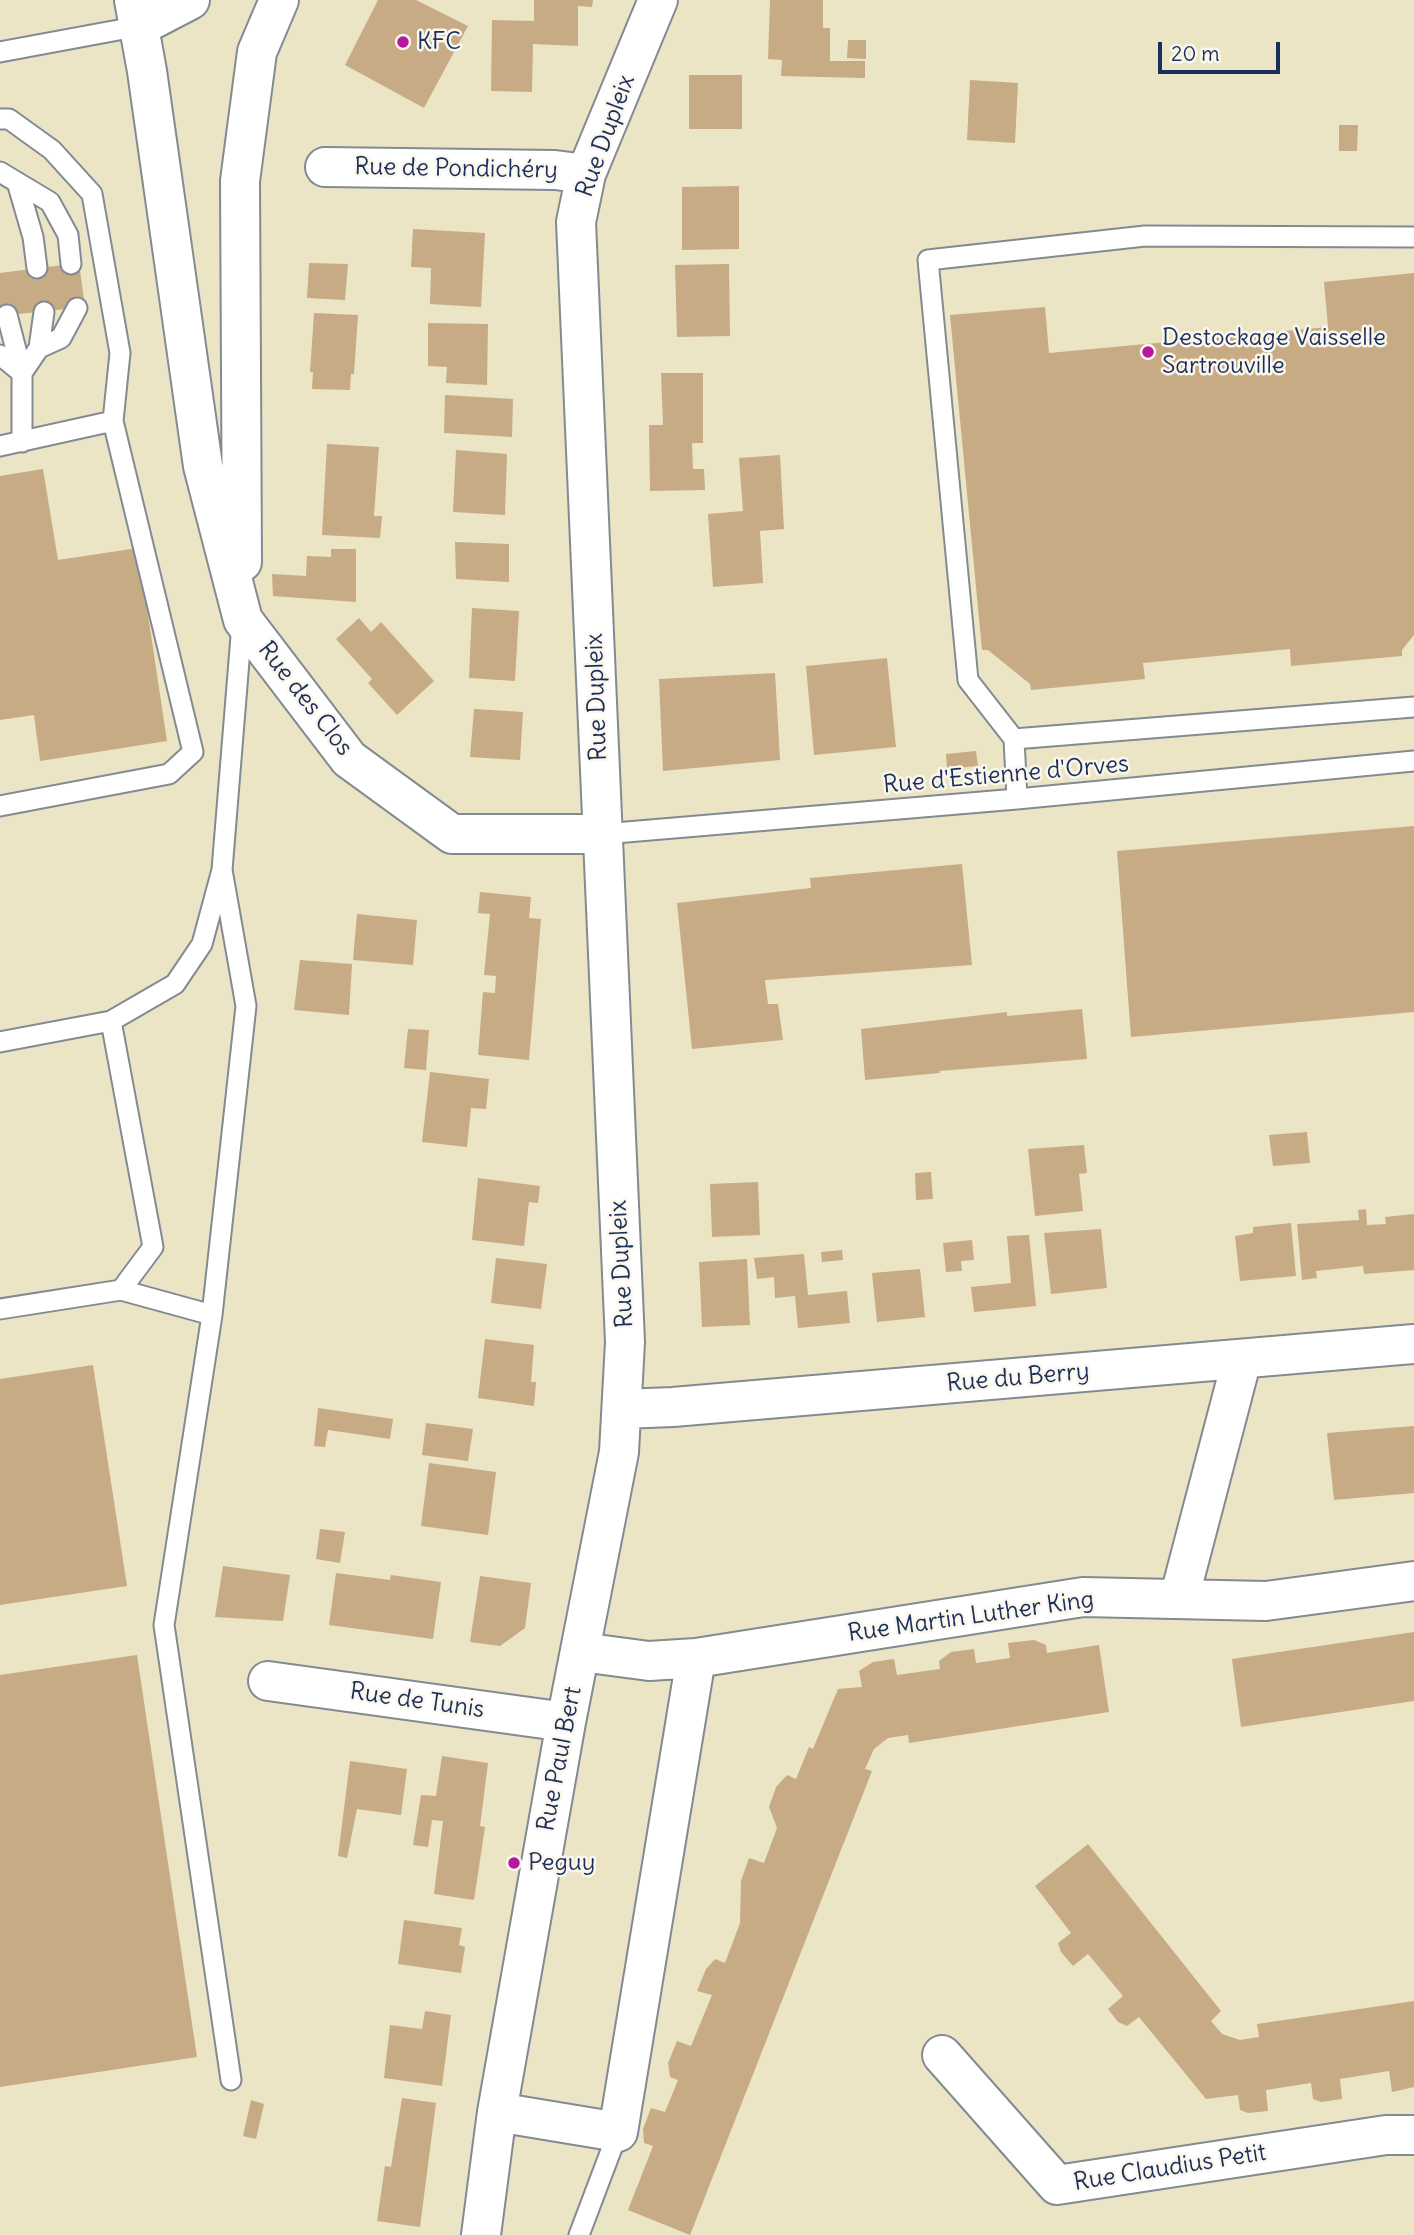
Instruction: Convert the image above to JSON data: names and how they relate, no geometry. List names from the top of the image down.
{
  "streets": {
    "street": [
      "Rue Dupleix",
      "Rue de Pondichéry",
      "Rue des Clos",
      "Rue du Berry",
      "Rue Martin Luther King",
      "Rue de Tunis",
      "Rue Paul Bert",
      "Rue Claudius Petit"
    ],
    "lane": ["Rue d'Estienne d'Orves"]
  },
  "crossings": [
    ["Rue Dupleix", "Rue de Pondichéry"],
    ["Rue Dupleix", "Rue des Clos"],
    ["Rue Dupleix", "Rue d'Estienne d'Orves"],
    ["Rue Dupleix", "Rue du Berry"],
    ["Rue Dupleix", "Rue Paul Bert"],
    ["Rue des Clos", "Rue d'Estienne d'Orves"],
    ["Rue du Berry", "Rue Paul Bert"],
    ["Rue Martin Luther King", "Rue Paul Bert"],
    ["Rue de Tunis", "Rue Paul Bert"]
  ],
  "places": ["KFC", "Destockage Vaisselle Sartrouville", "Peguy"],
  "scale_bar": "20 m"
}
